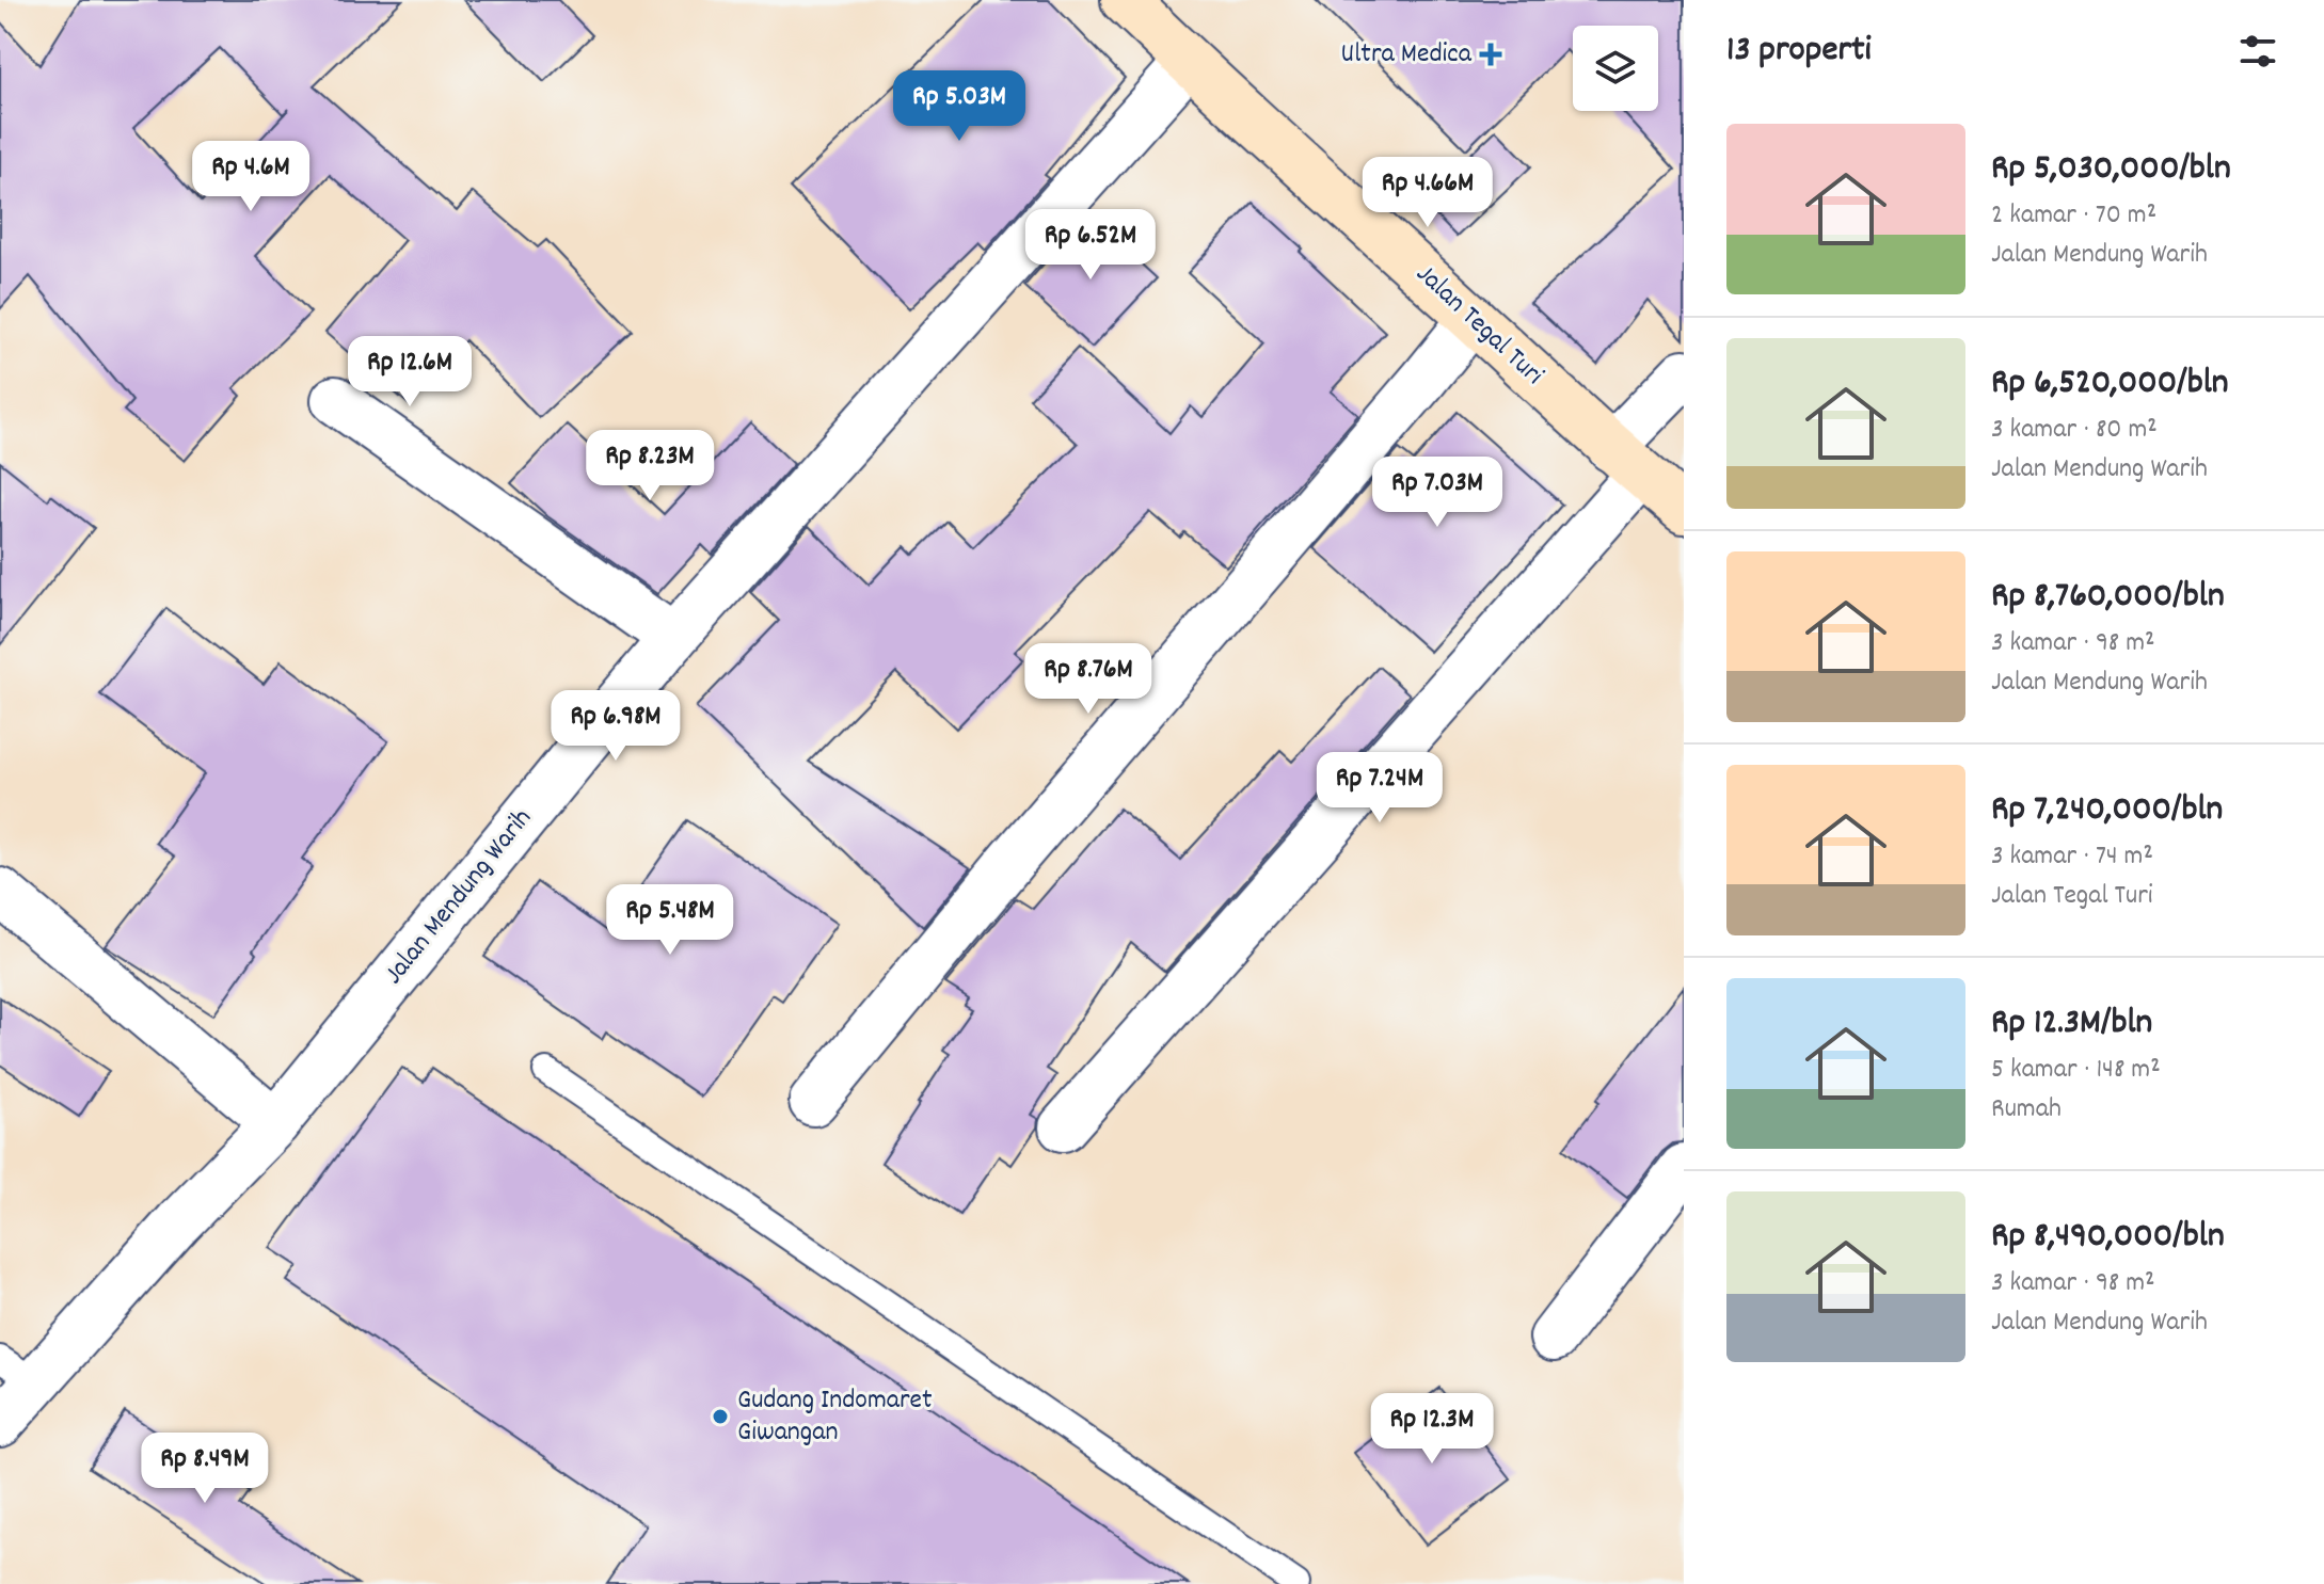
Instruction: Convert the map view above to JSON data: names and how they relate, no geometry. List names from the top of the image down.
{
  "streets": {
    "main road": ["Jalan Tegal Turi"],
    "street": ["Jalan Mendung Warih"]
  },
  "crossings": [
    ["Jalan Tegal Turi", "Jalan Mendung Warih"]
  ],
  "places": {
    "health": ["Ultra Medica"],
    "other": ["Gudang Indomaret Giwangan"]
  },
  "page": {
    "heading": "13 properti",
    "price": [
      "Rp 5.03M",
      "Rp 4.6M",
      "Rp 4.66M",
      "Rp 6.52M",
      "Rp 12.6M",
      "Rp 8.23M",
      "Rp 7.03M",
      "Rp 8.76M",
      "Rp 6.98M",
      "Rp 7.24M",
      "Rp 5.48M",
      "Rp 12.3M",
      "Rp 8.49M"
    ],
    "list": [
      {
        "name": "Rp 5,030,000/bln",
        "note": "2 kamar · 70 m² · Jalan Mendung Warih"
      },
      {
        "name": "Rp 6,520,000/bln",
        "note": "3 kamar · 80 m² · Jalan Mendung Warih"
      },
      {
        "name": "Rp 8,760,000/bln",
        "note": "3 kamar · 98 m² · Jalan Mendung Warih"
      },
      {
        "name": "Rp 7,240,000/bln",
        "note": "3 kamar · 74 m² · Jalan Tegal Turi"
      },
      {
        "name": "Rp 12.3M/bln",
        "note": "5 kamar · 148 m² · Rumah"
      },
      {
        "name": "Rp 8,490,000/bln",
        "note": "3 kamar · 98 m² · Jalan Mendung Warih"
      }
    ]
  }
}
